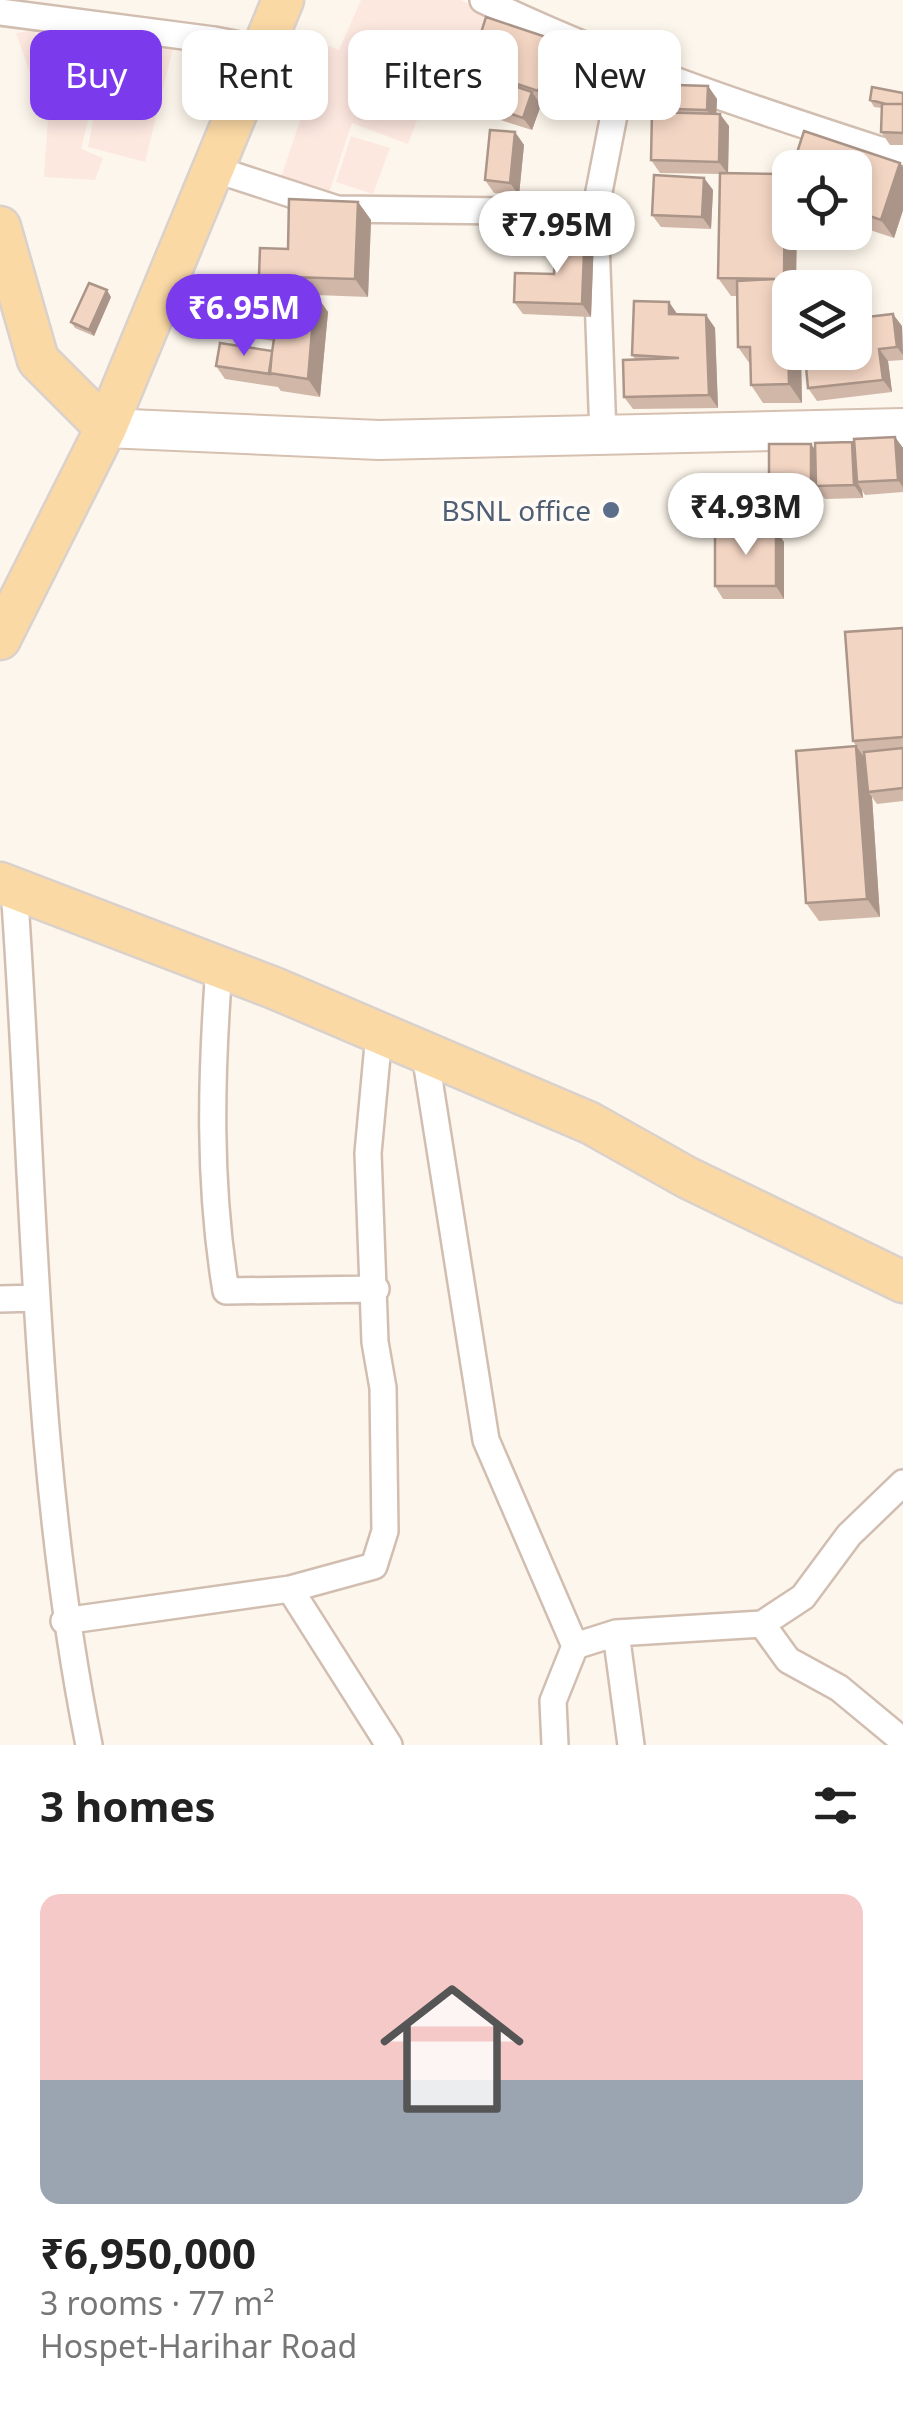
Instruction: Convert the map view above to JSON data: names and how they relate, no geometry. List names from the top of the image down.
{
  "places": ["BSNL office"],
  "page": {
    "chip": [
      "Buy",
      "Rent",
      "Filters",
      "New"
    ],
    "price": ["₹7.95M", "₹6.95M", "₹4.93M"],
    "heading": "3 homes",
    "list": [
      {
        "name": "₹6,950,000",
        "note": "3 rooms · 77 m² · Hospet-Harihar Road"
      }
    ]
  }
}
